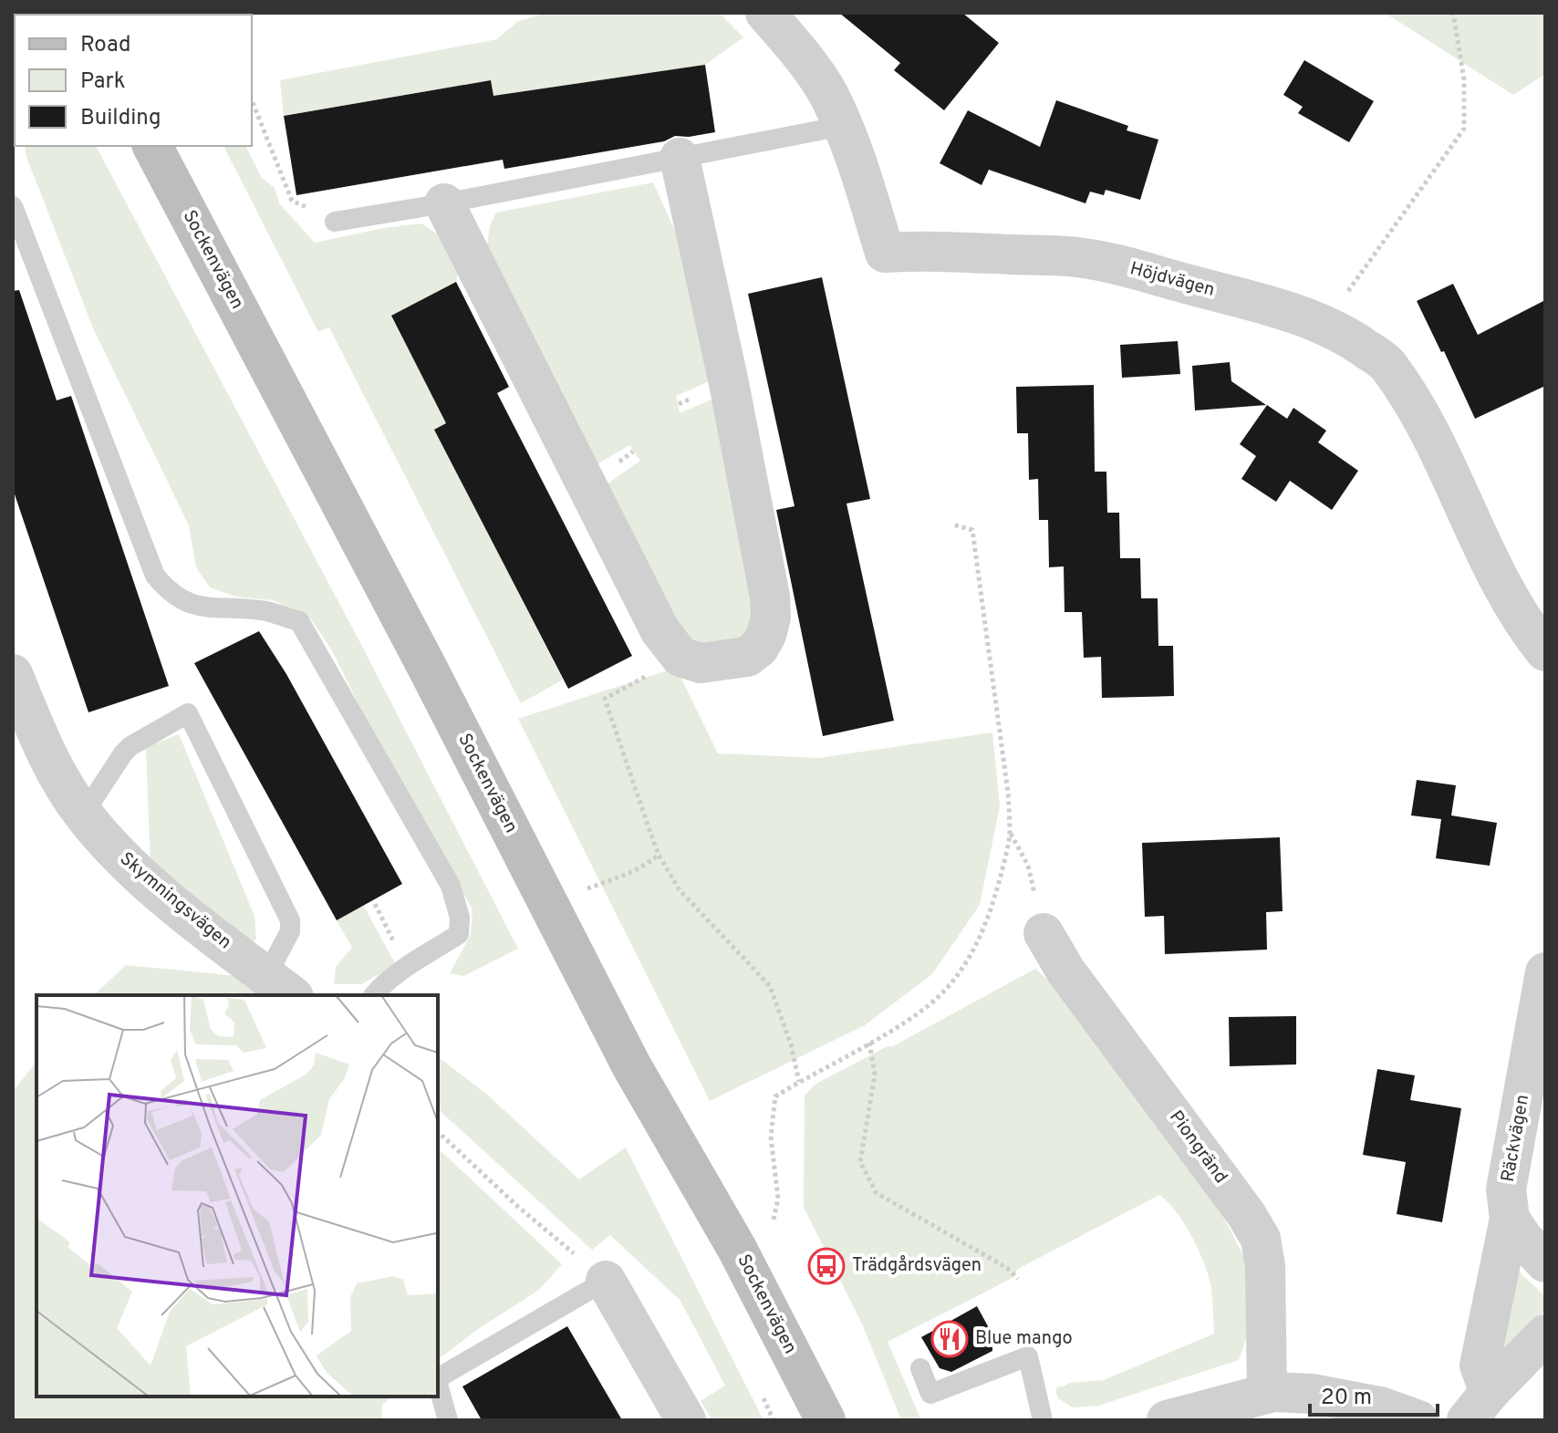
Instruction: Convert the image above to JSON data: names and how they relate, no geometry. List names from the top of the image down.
{
  "streets": {
    "street": [
      "Sockenvägen",
      "Höjdvägen",
      "Skymningsvägen",
      "Räckvägen",
      "Piongränd"
    ]
  },
  "places": {
    "bus stop": ["Trädgårdsvägen"],
    "restaurant": ["Blue mango"]
  },
  "legend": ["Road", "Park", "Building"],
  "scale_bar": "20 m"
}
